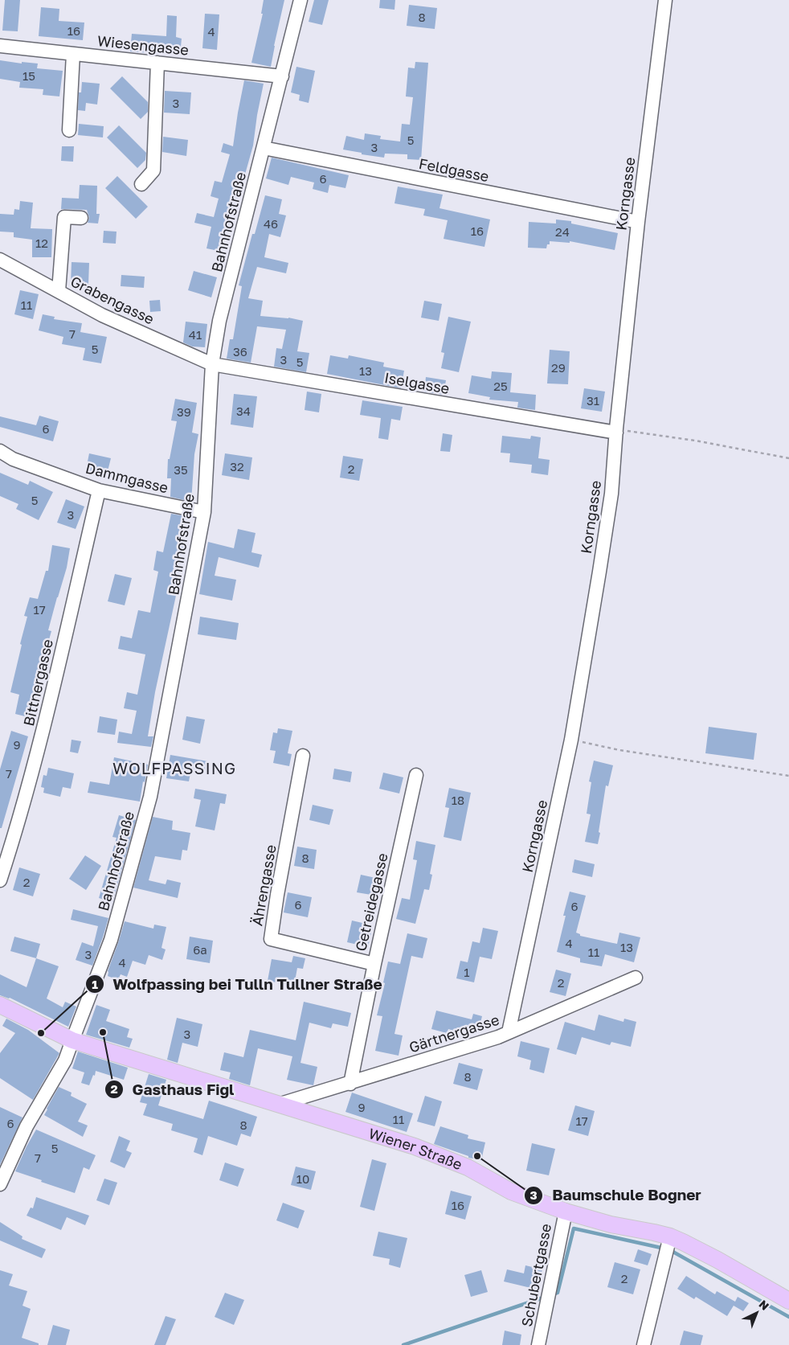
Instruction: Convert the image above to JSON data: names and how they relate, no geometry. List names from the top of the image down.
{
  "streets": {
    "main road": ["Wiener Straße"],
    "street": [
      "Wiesengasse",
      "Feldgasse",
      "Korngasse",
      "Bahnhofstraße",
      "Grabengasse",
      "Iselgasse",
      "Dammgasse",
      "Bittnergasse",
      "Ährengasse",
      "Getreidegasse",
      "Gärtnergasse",
      "Schubertgasse"
    ]
  },
  "crossings": [
    ["Wiesengasse", "Bahnhofstraße"],
    ["Feldgasse", "Korngasse"],
    ["Feldgasse", "Bahnhofstraße"],
    ["Korngasse", "Iselgasse"],
    ["Korngasse", "Gärtnergasse"],
    ["Bahnhofstraße", "Grabengasse"],
    ["Bahnhofstraße", "Iselgasse"],
    ["Bahnhofstraße", "Dammgasse"],
    ["Bahnhofstraße", "Wiener Straße"],
    ["Grabengasse", "Iselgasse"],
    ["Dammgasse", "Bittnergasse"],
    ["Ährengasse", "Getreidegasse"],
    ["Getreidegasse", "Gärtnergasse"],
    ["Gärtnergasse", "Wiener Straße"],
    ["Wiener Straße", "Schubertgasse"]
  ],
  "districts": ["WOLFPASSING"],
  "places": ["Gasthaus Figl", "Wolfpassing bei Tulln Tullner Straße", "Baumschule Bogner"],
  "house_numbers": [
    "8",
    "16",
    "4",
    "15",
    "3",
    "5",
    "3",
    "6",
    "46",
    "16",
    "24",
    "12",
    "11",
    "7",
    "41",
    "5",
    "36",
    "3",
    "5",
    "29",
    "13",
    "25",
    "31",
    "34",
    "39",
    "6",
    "32",
    "2",
    "35",
    "5",
    "3",
    "17",
    "9",
    "7",
    "18",
    "8",
    "2",
    "6",
    "6",
    "4",
    "13",
    "6a",
    "11",
    "3",
    "4",
    "1",
    "2",
    "3",
    "8",
    "9",
    "11",
    "17",
    "6",
    "8",
    "5",
    "7",
    "10",
    "16",
    "2"
  ],
  "north": "top right"
}
